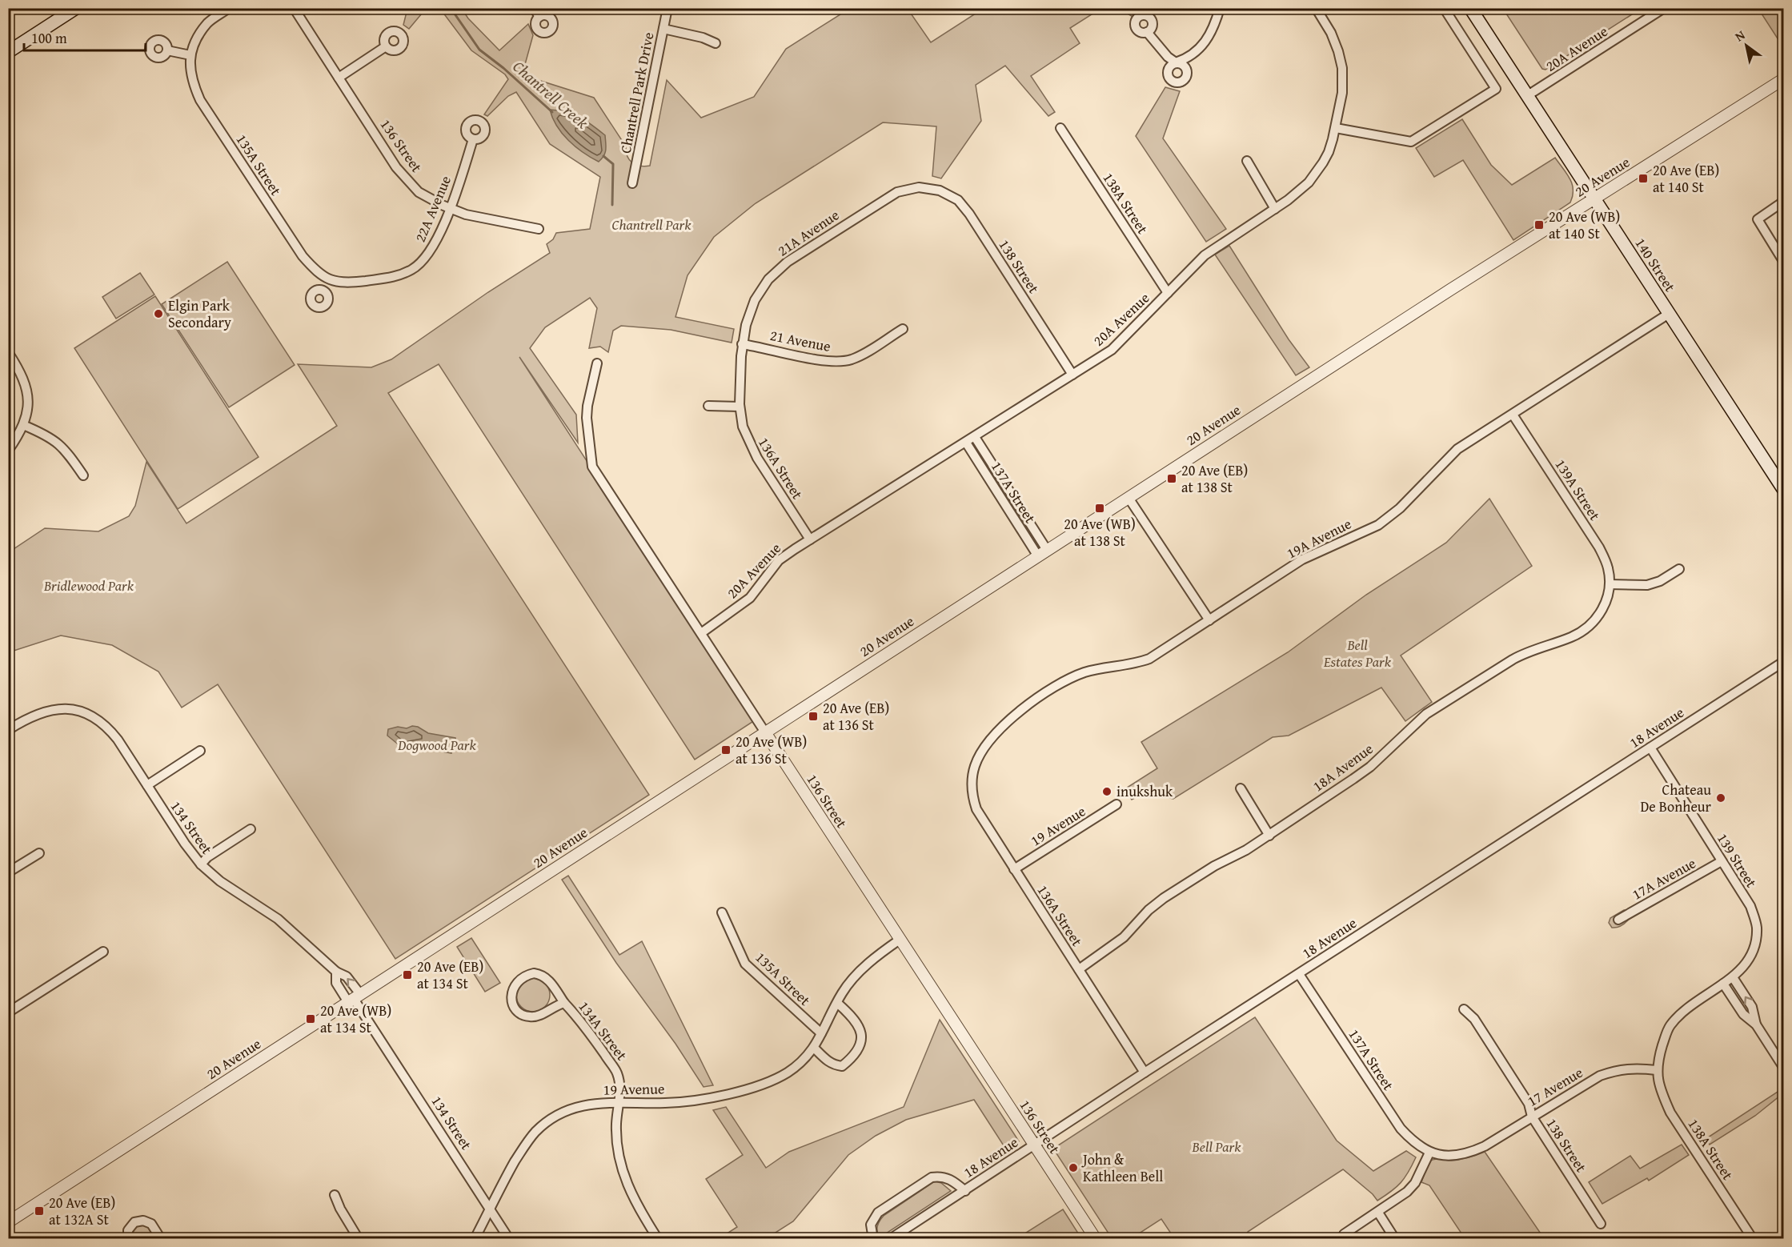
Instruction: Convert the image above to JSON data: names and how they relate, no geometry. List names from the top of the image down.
{
  "streets": {
    "main road": ["140 Street"],
    "street": [
      "20A Avenue",
      "Chantrell Park Drive",
      "136 Street",
      "135A Street",
      "20 Avenue",
      "138A Street",
      "22A Avenue",
      "21A Avenue",
      "138 Street",
      "21 Avenue",
      "136A Street",
      "139A Street",
      "137A Street",
      "19A Avenue",
      "18 Avenue",
      "18A Avenue",
      "19 Avenue",
      "134 Street",
      "139 Street",
      "17A Avenue",
      "134A Street",
      "17 Avenue"
    ]
  },
  "crossings": [
    ["20A Avenue", "136 Street"],
    ["20A Avenue", "138A Street"],
    ["20A Avenue", "140 Street"],
    ["20A Avenue", "138 Street"],
    ["20A Avenue", "136A Street"],
    ["20A Avenue", "137A Street"],
    ["136 Street", "20 Avenue"],
    ["136 Street", "22A Avenue"],
    ["136 Street", "18 Avenue"],
    ["136 Street", "19 Avenue"],
    ["135A Street", "22A Avenue"],
    ["135A Street", "19 Avenue"],
    ["20 Avenue", "140 Street"],
    ["20 Avenue", "137A Street"],
    ["20 Avenue", "134 Street"],
    ["138A Street", "17 Avenue"],
    ["21A Avenue", "138 Street"],
    ["21A Avenue", "21 Avenue"],
    ["21A Avenue", "136A Street"],
    ["140 Street", "19A Avenue"],
    ["138 Street", "17 Avenue"],
    ["21 Avenue", "136A Street"],
    ["136A Street", "19A Avenue"],
    ["136A Street", "18 Avenue"],
    ["136A Street", "18A Avenue"],
    ["136A Street", "19 Avenue"],
    ["139A Street", "19A Avenue"],
    ["139A Street", "18A Avenue"],
    ["137A Street", "18 Avenue"],
    ["137A Street", "17 Avenue"],
    ["18 Avenue", "139 Street"],
    ["19 Avenue", "134 Street"],
    ["19 Avenue", "134A Street"],
    ["139 Street", "17A Avenue"]
  ],
  "water": ["Chantrell Creek"],
  "parks": [
    "Chantrell Park",
    "Bridlewood Park",
    "Bell Estates Park",
    "Dogwood Park",
    "Bell Park"
  ],
  "places": {
    "transit": [
      "20 Ave (EB) at 140 St",
      "20 Ave (WB) at 140 St",
      "20 Ave (EB) at 138 St",
      "20 Ave (WB) at 138 St",
      "20 Ave (EB) at 136 St",
      "20 Ave (WB) at 136 St",
      "20 Ave (EB) at 134 St",
      "20 Ave (WB) at 134 St",
      "20 Ave (EB) at 132A St"
    ],
    "other": [
      "Elgin Park Secondary",
      "inukshuk",
      "Chateau De Bonheur",
      "John & Kathleen Bell"
    ]
  },
  "scale_bar": "100 m",
  "north": "top left"
}
